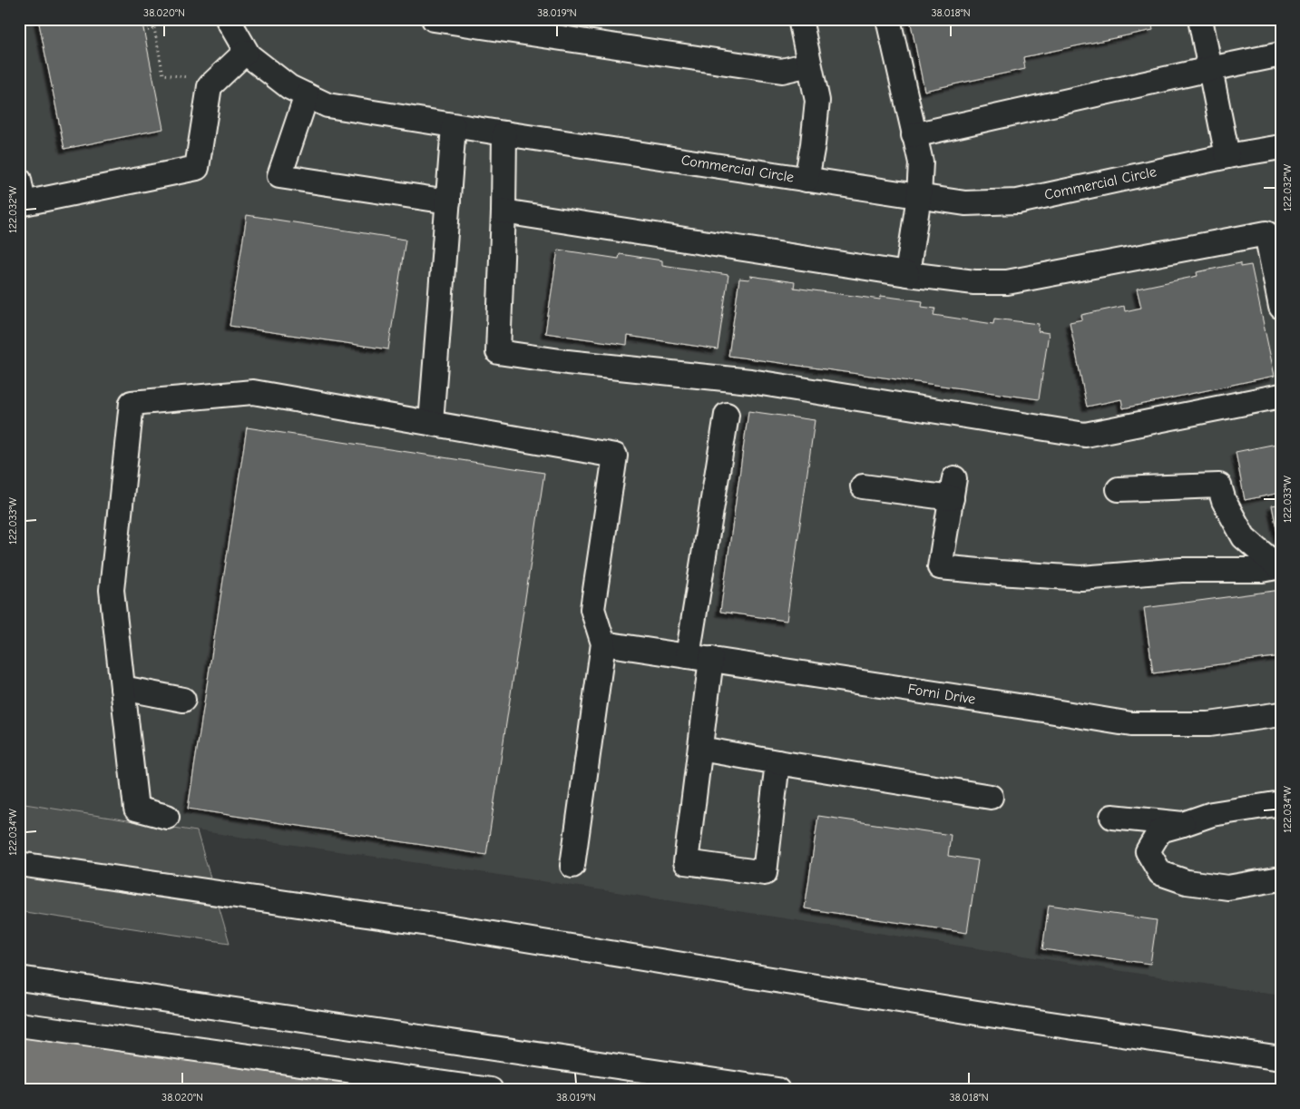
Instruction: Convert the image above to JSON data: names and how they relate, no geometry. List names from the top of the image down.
{
  "streets": {
    "street": ["Commercial Circle", "Forni Drive"]
  },
  "coordinates": [
    "38.020°N",
    "38.019°N",
    "38.018°N",
    "122.032°W",
    "122.033°W",
    "122.034°W"
  ]
}
